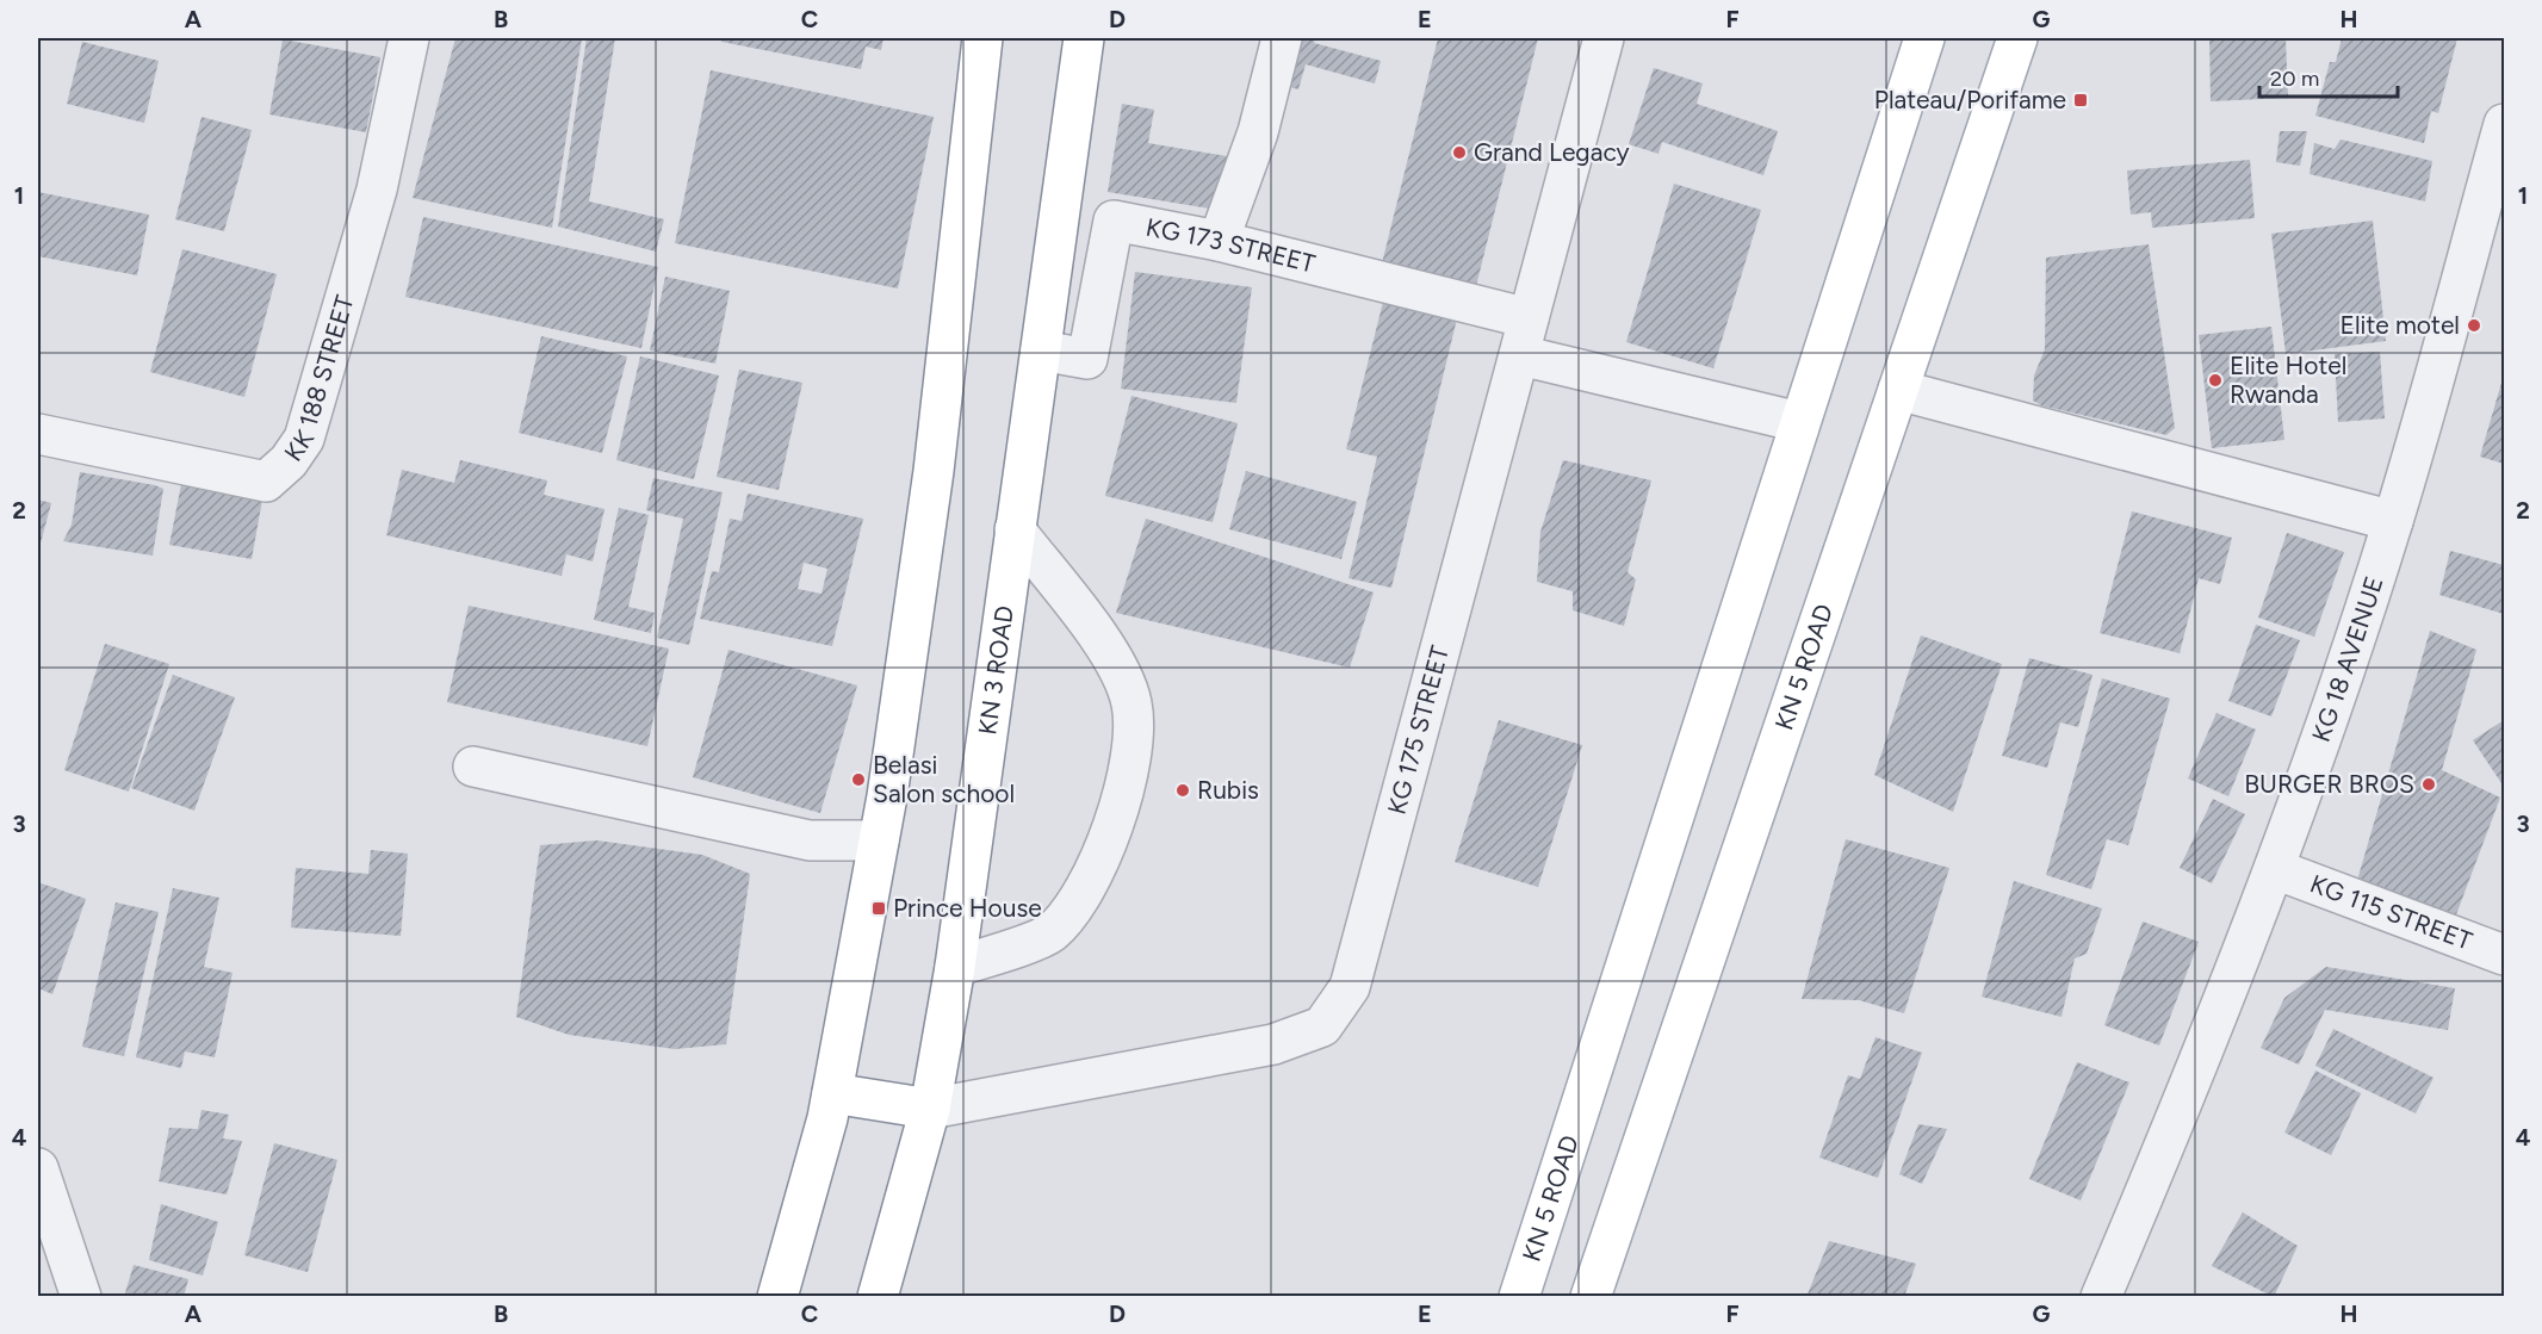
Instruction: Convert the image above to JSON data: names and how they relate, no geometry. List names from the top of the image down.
{
  "streets": {
    "main road": ["KN 5 ROAD", "KN 3 ROAD"],
    "street": [
      "KG 173 STREET",
      "KK 188 STREET",
      "KG 18 AVENUE",
      "KG 175 STREET",
      "KG 115 STREET"
    ]
  },
  "crossings": [
    ["KG 173 STREET", "KN 5 ROAD"],
    ["KG 173 STREET", "KN 3 ROAD"],
    ["KG 173 STREET", "KG 175 STREET"],
    ["KG 18 AVENUE", "KG 115 STREET"],
    ["KN 3 ROAD", "KG 175 STREET"]
  ],
  "places": {
    "transit": ["Plateau/Porifame", "Prince House"],
    "other": [
      "Grand Legacy",
      "Elite motel",
      "Elite Hotel Rwanda",
      "Belasi Salon school",
      "BURGER BROS",
      "Rubis"
    ]
  },
  "scale_bar": "20 m",
  "grid": {
    "columns": [
      "A",
      "B",
      "C",
      "D",
      "E",
      "F",
      "G",
      "H"
    ],
    "rows": [
      "1",
      "2",
      "3",
      "4"
    ]
  }
}
